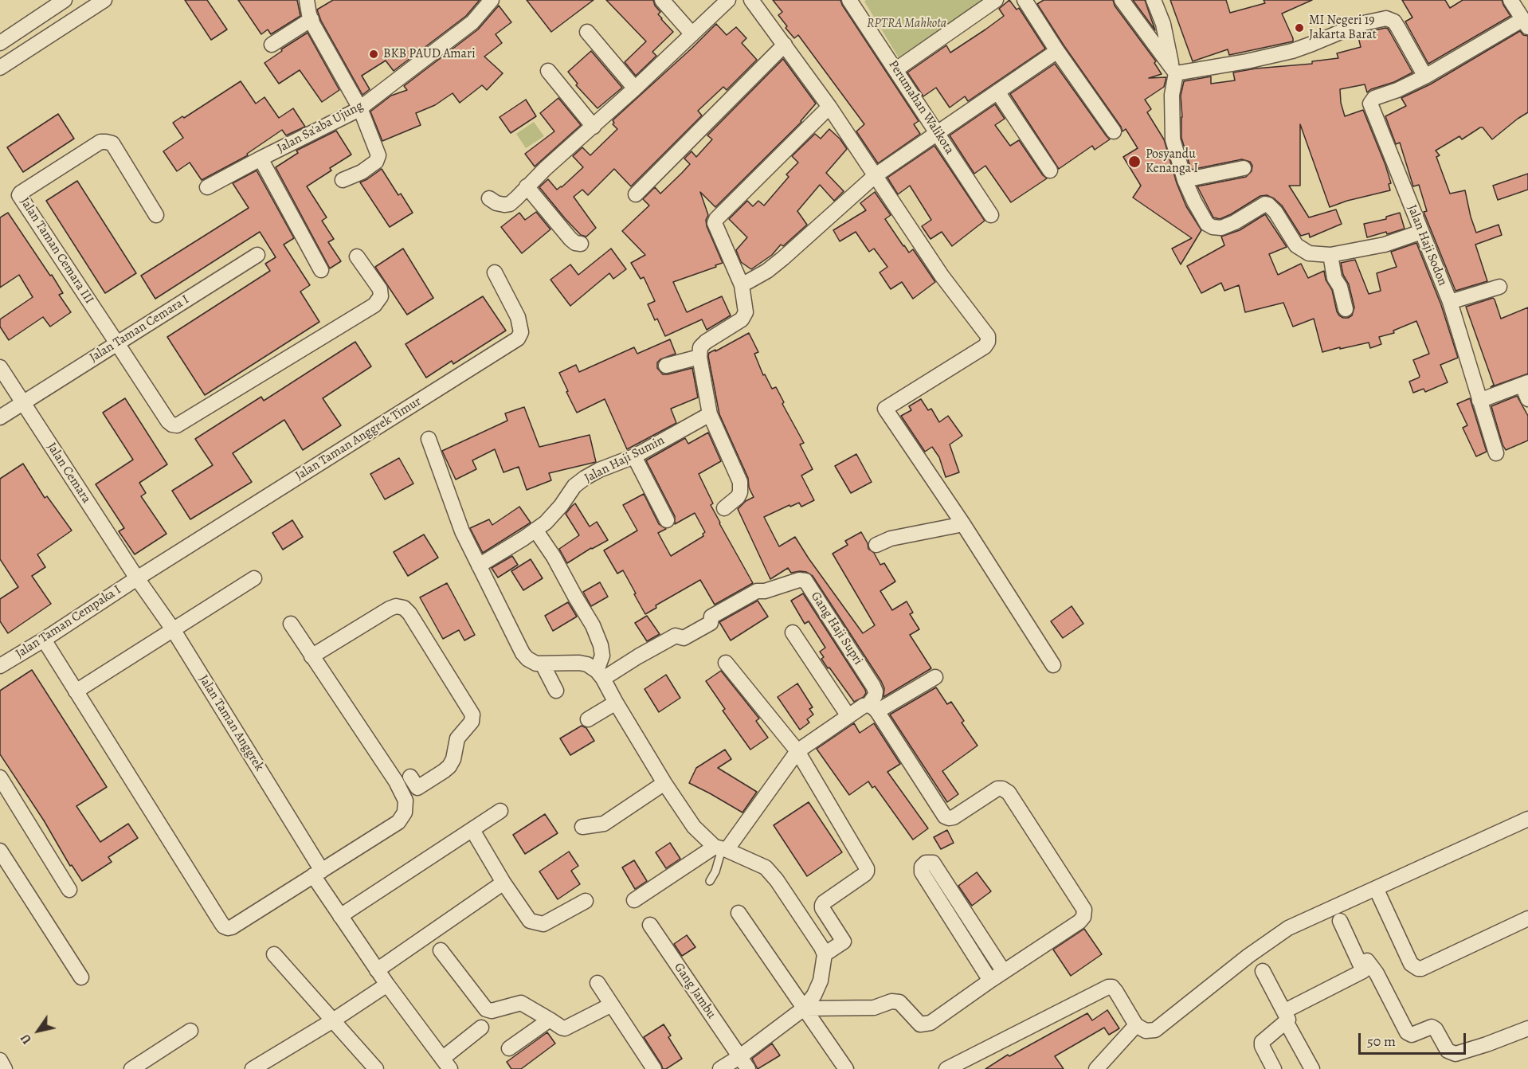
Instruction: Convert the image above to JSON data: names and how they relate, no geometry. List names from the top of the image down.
{
  "streets": {
    "street": [
      "Perumahan Walikota",
      "Jalan Sa'aba Ujung",
      "Jalan Haji Sodon",
      "Jalan Taman Cemara III",
      "Jalan Taman Cemara I",
      "Jalan Taman Anggrek Timur",
      "Jalan Haji Sumin",
      "Jalan Cemara",
      "Jalan Taman Cempaka I",
      "Gang Haji Supri",
      "Jalan Taman Anggrek",
      "Gang Jambu"
    ]
  },
  "crossings": [
    ["Jalan Taman Cemara III", "Jalan Taman Cemara I"],
    ["Jalan Taman Cemara I", "Jalan Cemara"],
    ["Jalan Taman Anggrek Timur", "Jalan Cemara"],
    ["Jalan Taman Anggrek Timur", "Jalan Taman Cempaka I"],
    ["Jalan Taman Anggrek Timur", "Jalan Taman Anggrek"],
    ["Jalan Cemara", "Jalan Taman Cempaka I"],
    ["Jalan Cemara", "Jalan Taman Anggrek"],
    ["Jalan Taman Cempaka I", "Jalan Taman Anggrek"]
  ],
  "parks": ["RPTRA Mahkota"],
  "places": ["MI Negeri 19 Jakarta Barat", "BKB PAUD Amari", "Posyandu Kenanga I"],
  "scale_bar": "50 m",
  "north": "bottom left"
}
